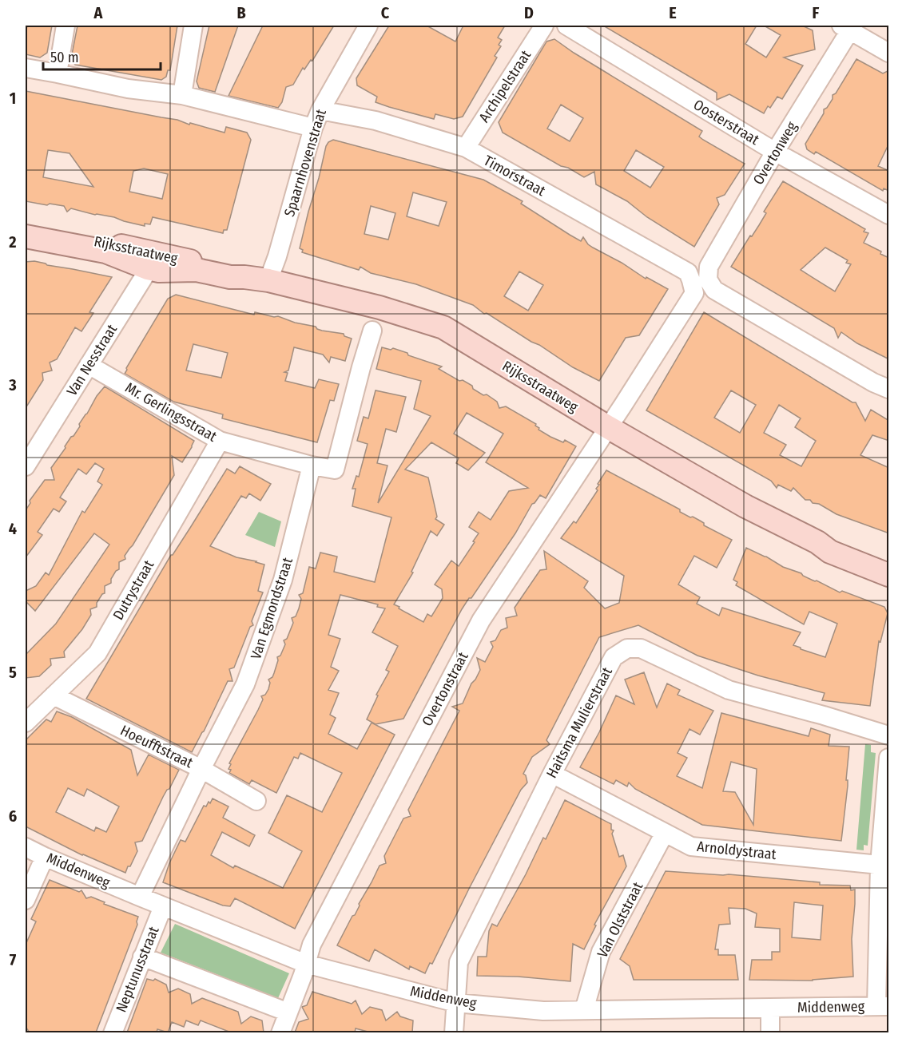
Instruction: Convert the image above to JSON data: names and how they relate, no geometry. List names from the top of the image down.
{
  "streets": {
    "main road": ["Rijksstraatweg"],
    "street": [
      "Archipelstraat",
      "Oosterstraat",
      "Overtonweg",
      "Spaarnhovenstraat",
      "Timorstraat",
      "Van Nesstraat",
      "Mr. Gerlingsstraat",
      "Dutrystraat",
      "Van Egmondstraat",
      "Overtonstraat",
      "Haitsma Mulierstraat",
      "Hoeufftstraat",
      "Arnoldystraat",
      "Middenweg",
      "Van Olststraat",
      "Neptunusstraat"
    ]
  },
  "crossings": [
    ["Archipelstraat", "Timorstraat"],
    ["Oosterstraat", "Overtonweg"],
    ["Overtonweg", "Timorstraat"],
    ["Overtonweg", "Rijksstraatweg"],
    ["Overtonweg", "Overtonstraat"],
    ["Spaarnhovenstraat", "Timorstraat"],
    ["Spaarnhovenstraat", "Rijksstraatweg"],
    ["Rijksstraatweg", "Van Nesstraat"],
    ["Rijksstraatweg", "Overtonstraat"],
    ["Van Nesstraat", "Mr. Gerlingsstraat"],
    ["Mr. Gerlingsstraat", "Dutrystraat"],
    ["Mr. Gerlingsstraat", "Van Egmondstraat"],
    ["Dutrystraat", "Hoeufftstraat"],
    ["Van Egmondstraat", "Hoeufftstraat"],
    ["Van Egmondstraat", "Middenweg"],
    ["Overtonstraat", "Middenweg"],
    ["Haitsma Mulierstraat", "Arnoldystraat"],
    ["Haitsma Mulierstraat", "Middenweg"],
    ["Arnoldystraat", "Van Olststraat"],
    ["Middenweg", "Van Olststraat"],
    ["Middenweg", "Neptunusstraat"]
  ],
  "scale_bar": "50 m",
  "grid": {
    "columns": [
      "A",
      "B",
      "C",
      "D",
      "E",
      "F"
    ],
    "rows": [
      "1",
      "2",
      "3",
      "4",
      "5",
      "6",
      "7"
    ]
  }
}
